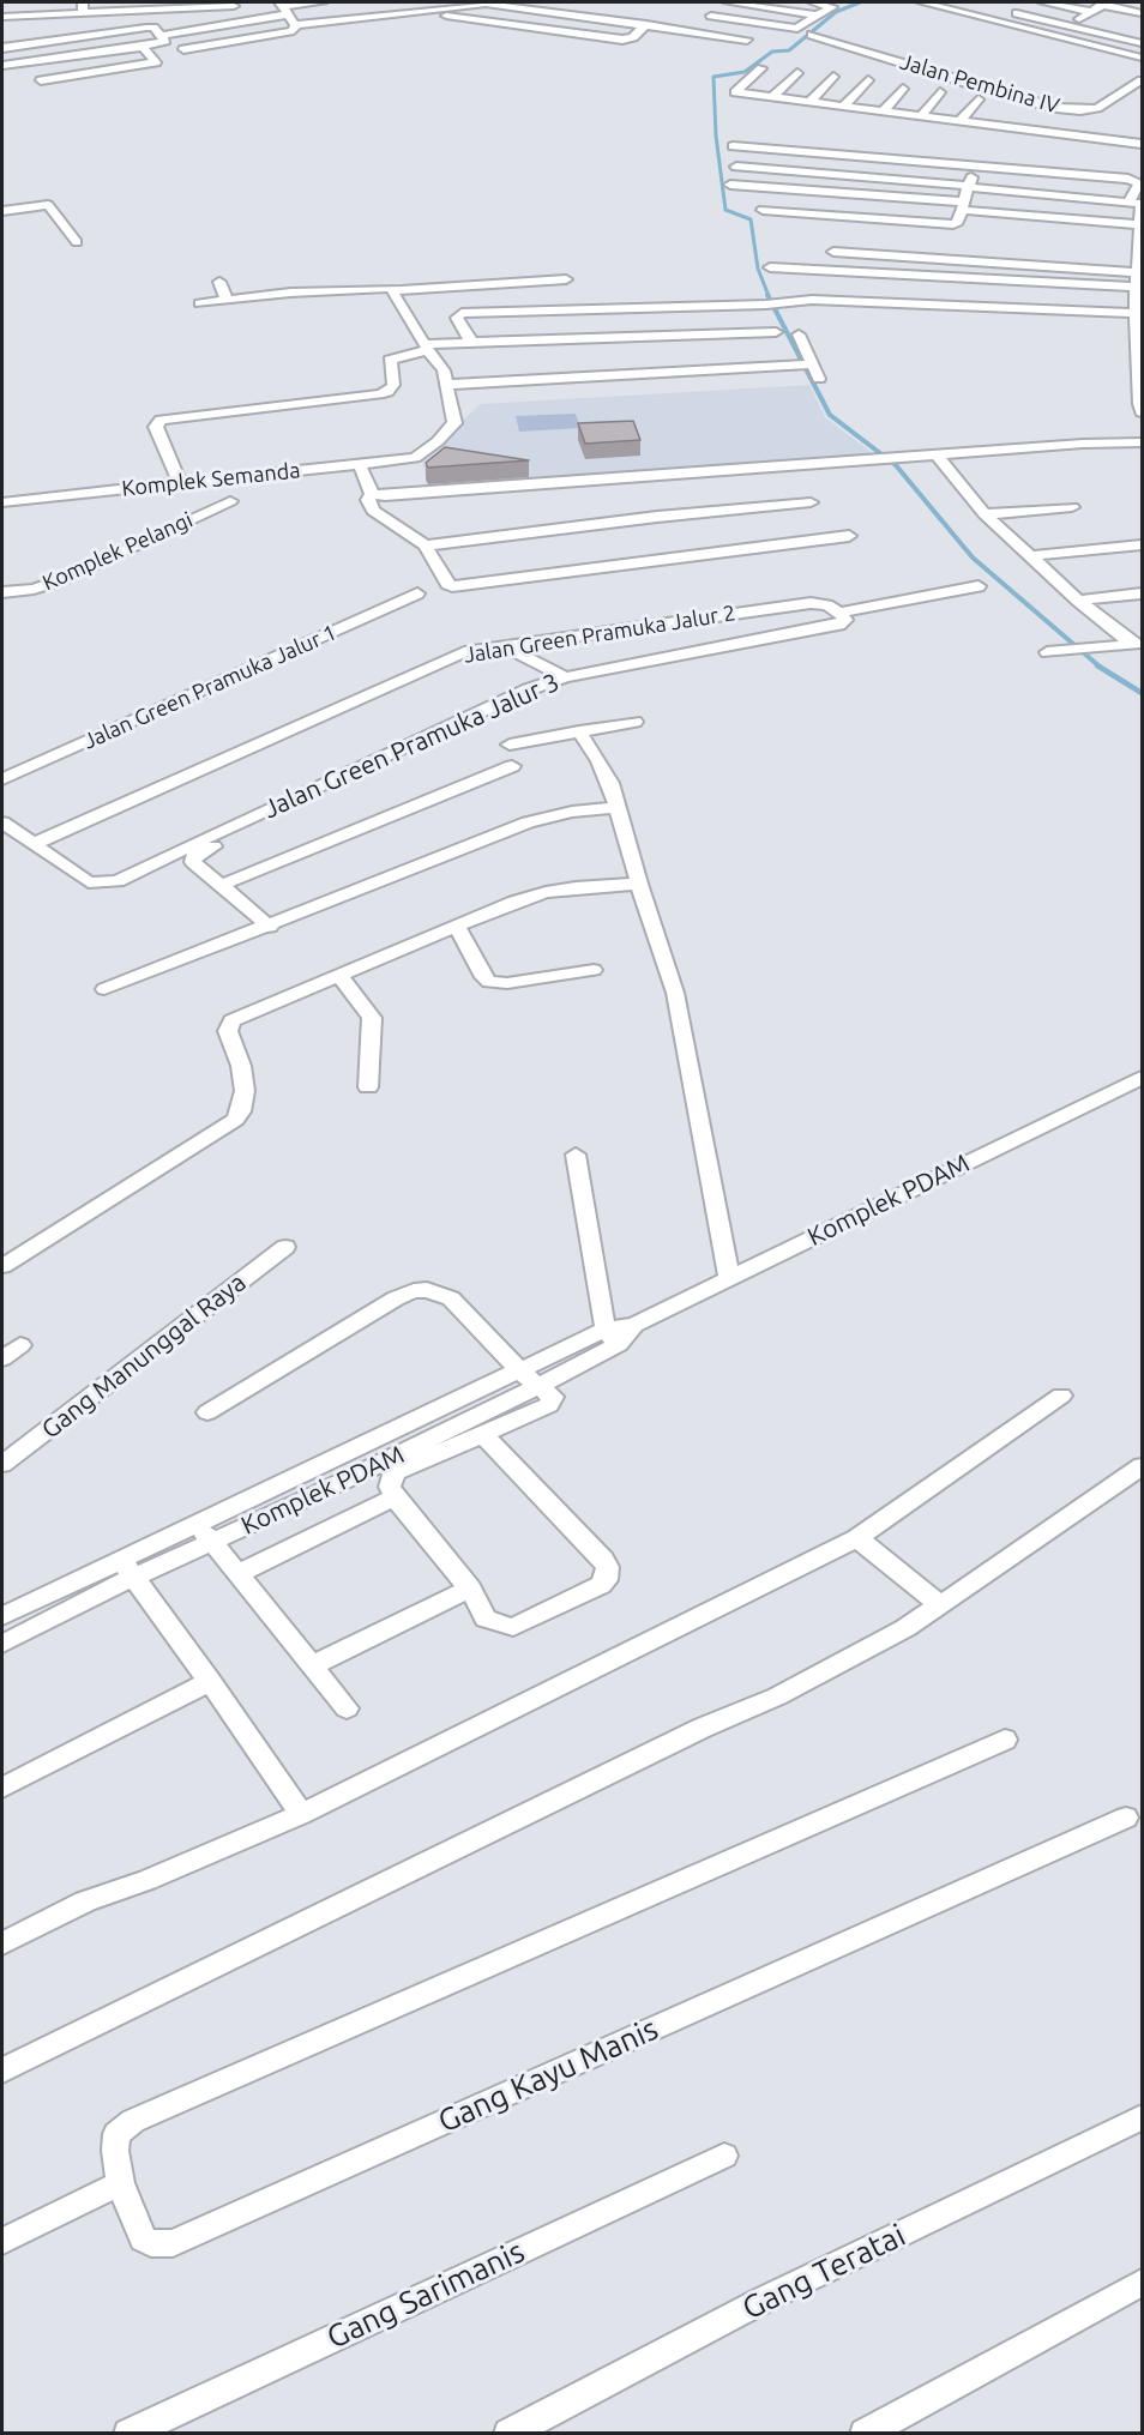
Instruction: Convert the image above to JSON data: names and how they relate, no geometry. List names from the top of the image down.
{
  "streets": {
    "street": [
      "Jalan Pembina IV",
      "Komplek Semanda",
      "Komplek Pelangi",
      "Jalan Green Pramuka Jalur 2",
      "Jalan Green Pramuka Jalur 1",
      "Jalan Green Pramuka Jalur 3",
      "Komplek PDAM",
      "Gang Manunggal Raya",
      "Gang Kayu Manis",
      "Gang Teratai",
      "Gang Sarimanis"
    ]
  },
  "crossings": [
    ["Jalan Green Pramuka Jalur 2", "Jalan Green Pramuka Jalur 3"]
  ]
}
